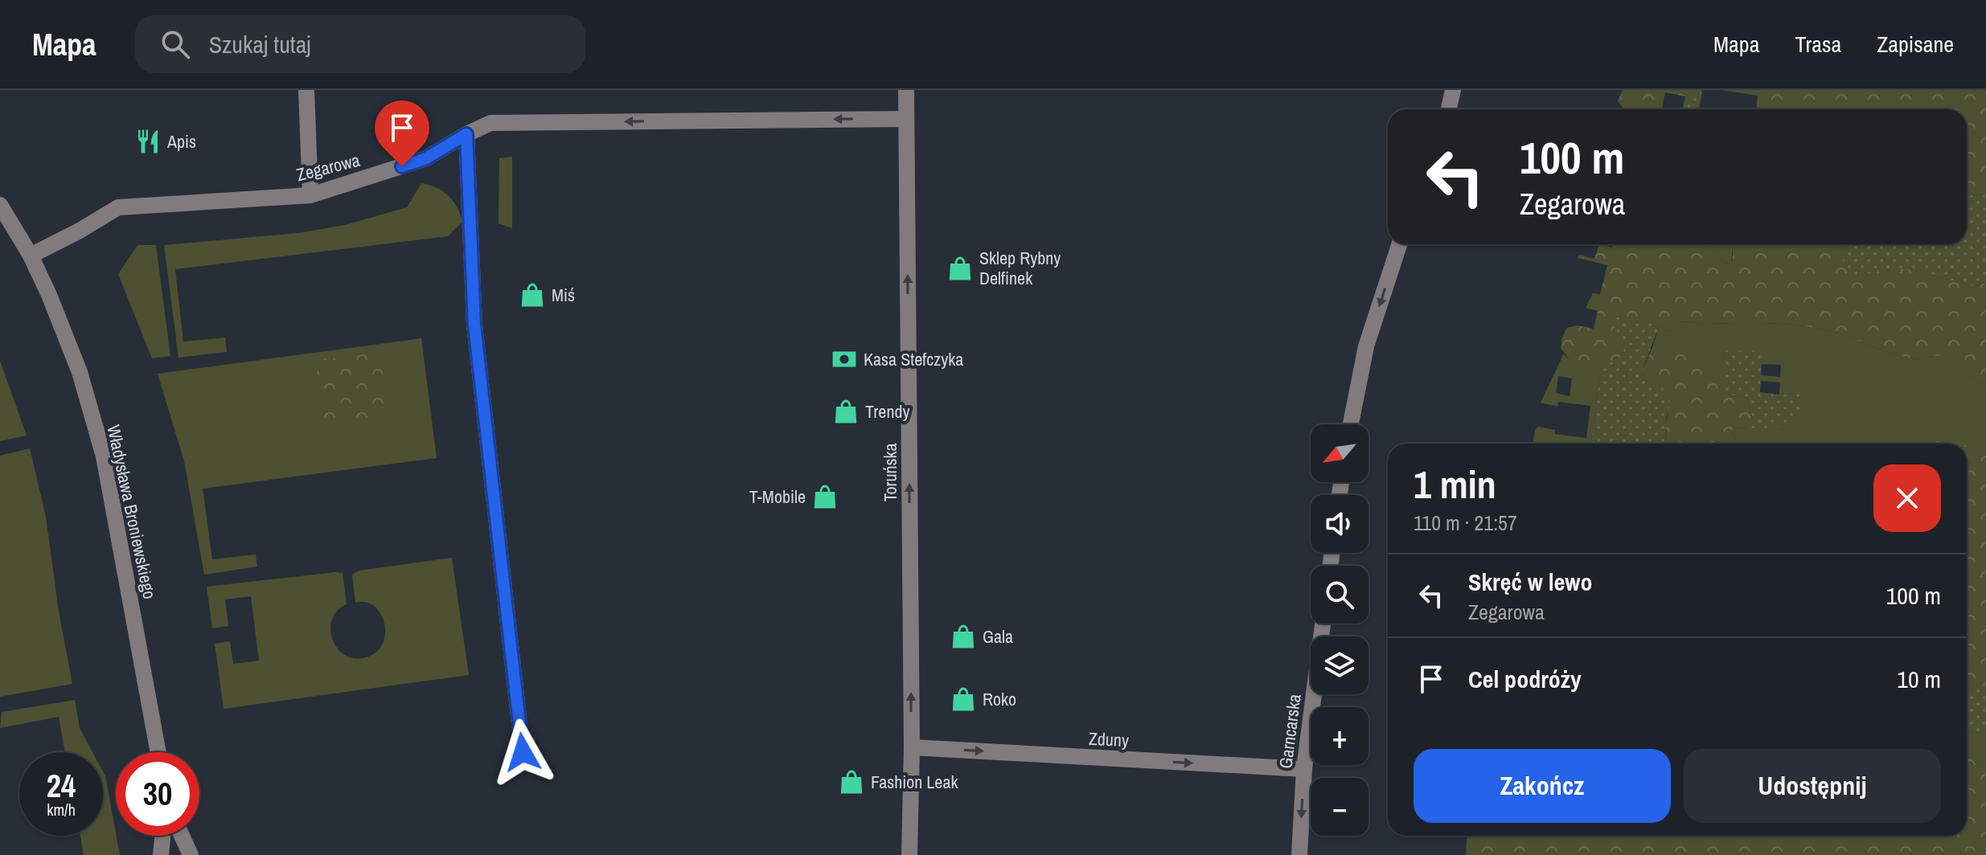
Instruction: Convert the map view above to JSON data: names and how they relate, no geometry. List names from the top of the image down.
{
  "streets": {
    "street": [
      "Zegarowa",
      "Toruńska",
      "Władysława Broniewskiego",
      "Garncarska",
      "Zduny"
    ]
  },
  "crossings": [
    ["Zegarowa", "Toruńska"],
    ["Zegarowa", "Władysława Broniewskiego"],
    ["Toruńska", "Zduny"],
    ["Garncarska", "Zduny"]
  ],
  "one_way": [
    "Zegarowa",
    "Toruńska",
    "Garncarska",
    "Zduny"
  ],
  "places": {
    "restaurant": ["Apis"],
    "shop": [
      "Sklep Rybny Delfinek",
      "Miś",
      "Trendy",
      "T-Mobile",
      "Gala",
      "Roko",
      "Fashion Leak"
    ],
    "bank": ["Kasa Stefczyka"]
  },
  "north": "bottom left",
  "page": {
    "header": "Mapa",
    "search": "Szukaj tutaj",
    "nav": ["Mapa", "Trasa", "Zapisane"],
    "turn": ["100 m", "Zegarowa"],
    "map_buttons": ["+", "−"],
    "heading": ["1 min", "110 m · 21:57"],
    "list": [
      {
        "name": "Skręć w lewo",
        "note": "Zegarowa",
        "value": "100 m"
      },
      {
        "name": "Cel podróży",
        "value": "10 m"
      }
    ],
    "buttons": ["Zakończ", "Udostępnij"],
    "speed": "24 km/h",
    "limit": "30"
  }
}
